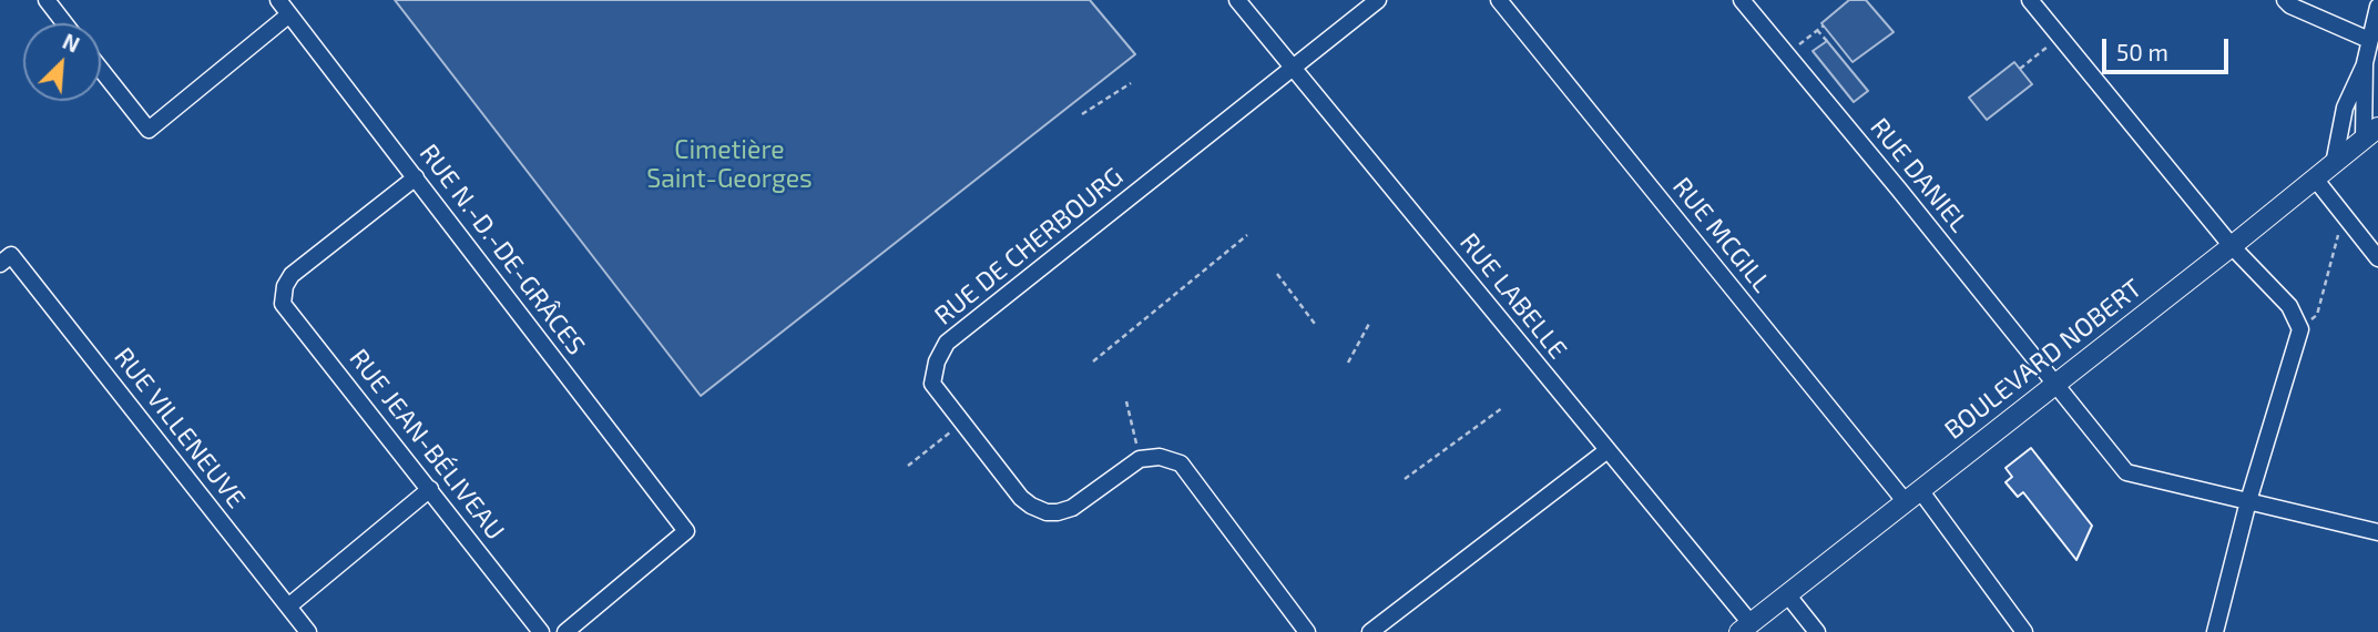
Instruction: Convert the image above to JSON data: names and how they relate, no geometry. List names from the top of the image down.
{
  "streets": {
    "street": [
      "RUE DANIEL",
      "RUE MCGILL",
      "RUE DE CHERBOURG",
      "RUE N.-D.-DE-GRÂCES",
      "RUE LABELLE",
      "BOULEVARD NOBERT",
      "RUE VILLENEUVE",
      "RUE JEAN-BÉLIVEAU"
    ]
  },
  "crossings": [
    ["RUE DANIEL", "BOULEVARD NOBERT"],
    ["RUE MCGILL", "BOULEVARD NOBERT"],
    ["RUE DE CHERBOURG", "RUE LABELLE"],
    ["RUE N.-D.-DE-GRÂCES", "RUE JEAN-BÉLIVEAU"],
    ["RUE LABELLE", "BOULEVARD NOBERT"]
  ],
  "parks": ["Cimetière Saint-Georges"],
  "scale_bar": "50 m",
  "north": "top right"
}
